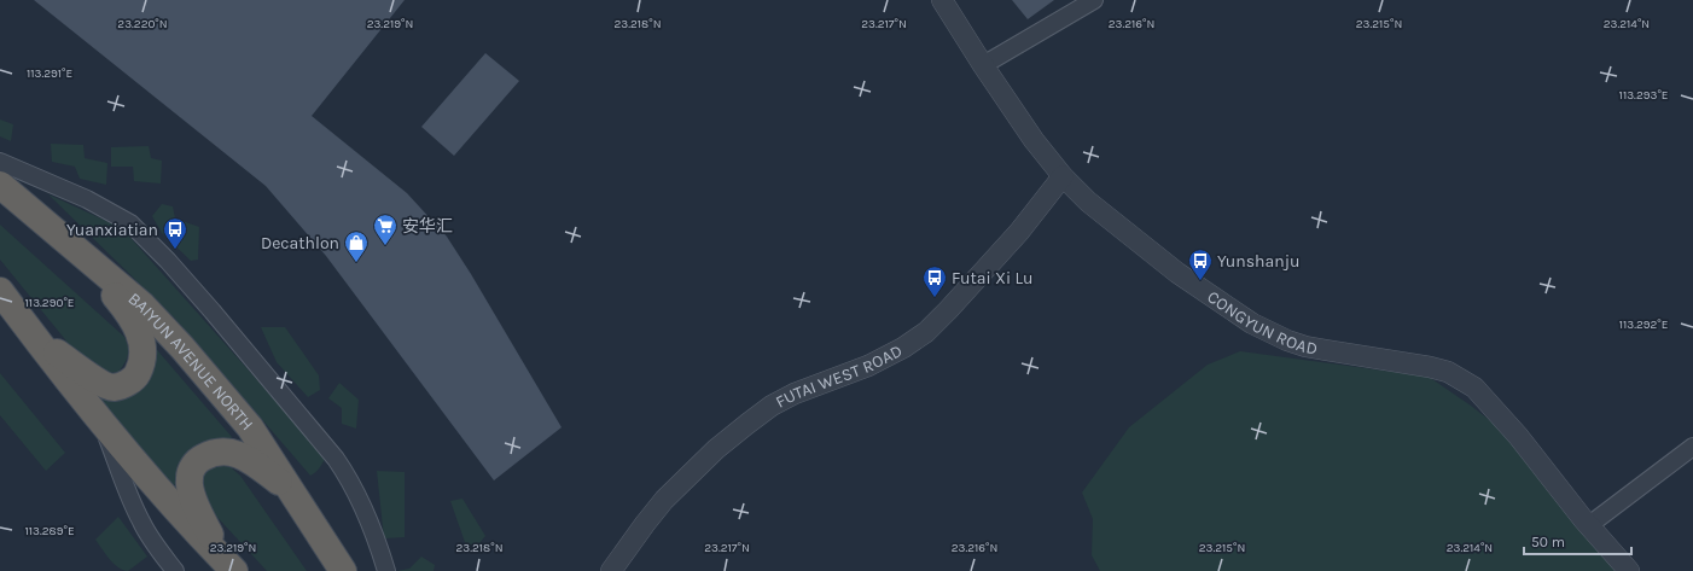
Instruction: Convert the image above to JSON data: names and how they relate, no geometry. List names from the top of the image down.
{
  "streets": {
    "highway": ["BAIYUN AVENUE NORTH"],
    "street": ["CONGYUN ROAD", "FUTAI WEST ROAD"]
  },
  "crossings": [
    ["CONGYUN ROAD", "FUTAI WEST ROAD"]
  ],
  "places": {
    "supermarket": ["安华汇"],
    "bus stop": ["Yuanxiatian", "Yunshanju", "Futai Xi Lu"],
    "shop": ["Decathlon"]
  },
  "scale_bar": "50 m",
  "coordinates": [
    "23.220°N",
    "23.219°N",
    "23.218°N",
    "23.217°N",
    "23.216°N",
    "23.215°N",
    "23.214°N",
    "113.291°E",
    "113.293°E",
    "113.290°E",
    "113.292°E",
    "113.289°E"
  ]
}
